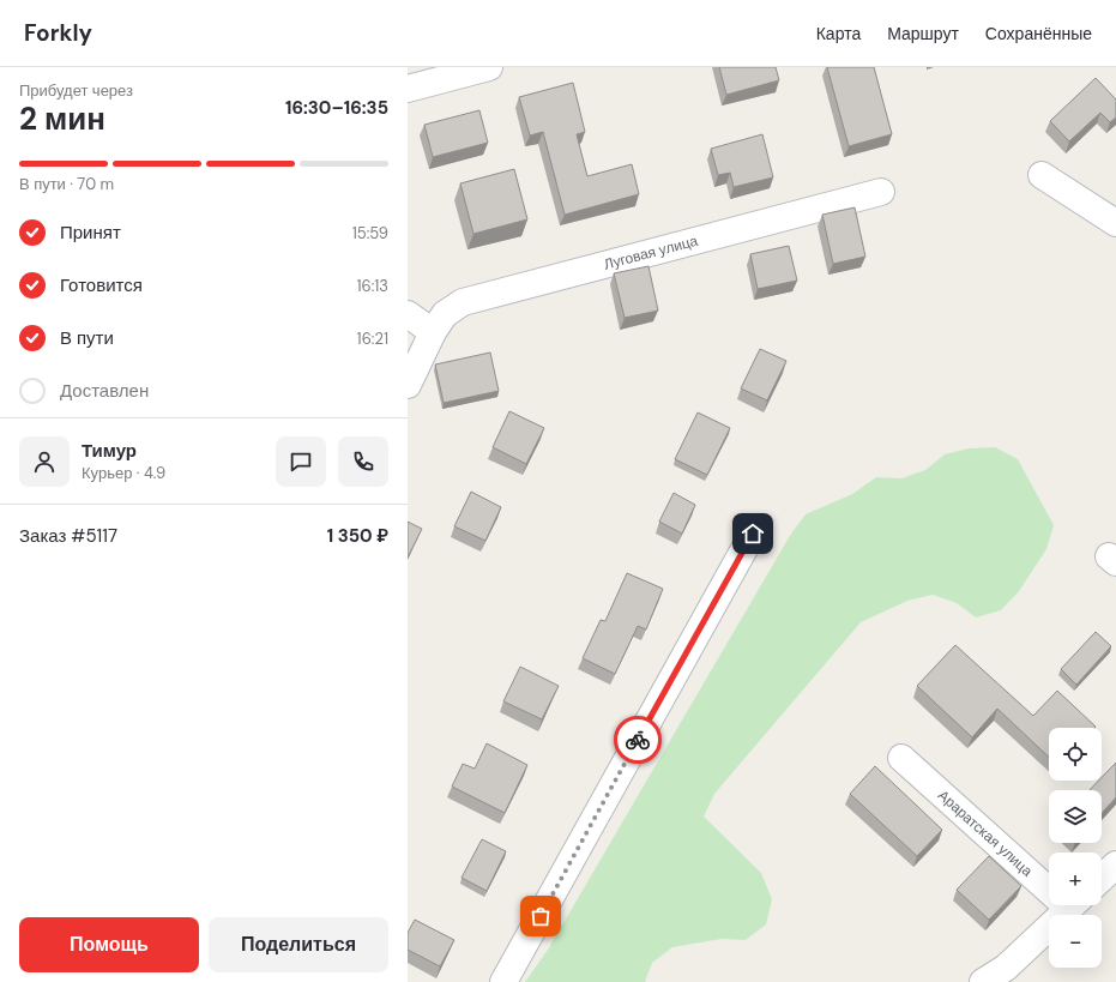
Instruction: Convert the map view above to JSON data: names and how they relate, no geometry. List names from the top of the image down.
{
  "streets": {
    "street": ["Луговая улица", "Араратская улица"]
  },
  "page": {
    "header": "Forkly",
    "nav": ["Карта", "Маршрут", "Сохранённые"],
    "heading": ["2 мин", "Прибудет через", "16:30–16:35"],
    "panel": [
      "Тимур",
      "Курьер · 4.9",
      "Заказ #5117",
      "1 350 ₽"
    ],
    "bar": "В пути · 70 m",
    "list": [
      ["Принят", "15:59"],
      ["Готовится", "16:13"],
      ["В пути", "16:21"],
      "Доставлен"
    ],
    "map_buttons": ["+", "−"],
    "buttons": ["Помощь", "Поделиться"]
  }
}
